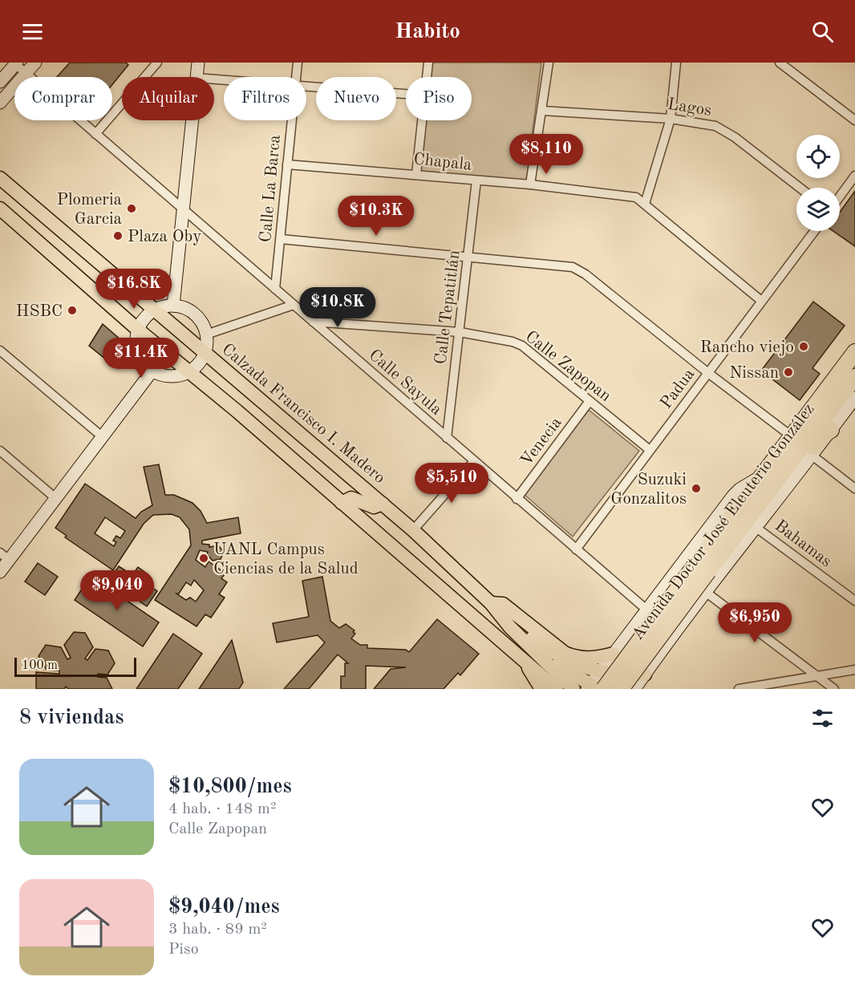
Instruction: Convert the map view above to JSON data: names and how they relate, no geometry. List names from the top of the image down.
{
  "streets": {
    "highway": ["Avenida Doctor José Eleuterio González"],
    "main road": ["Calzada Francisco I. Madero"],
    "street": [
      "Lagos",
      "Chapala",
      "Calle La Barca",
      "Calle Tepatitlán",
      "Calle Zapopan",
      "Calle Sayula",
      "Padua",
      "Venecia",
      "Bahamas"
    ]
  },
  "crossings": [
    ["Chapala", "Calle La Barca"],
    ["Chapala", "Calle Tepatitlán"],
    ["Chapala", "Padua"],
    ["Calle La Barca", "Calle Sayula"],
    ["Calle Tepatitlán", "Calle Zapopan"],
    ["Calle Tepatitlán", "Calle Sayula"],
    ["Calle Zapopan", "Calle Sayula"],
    ["Calle Zapopan", "Padua"],
    ["Calle Zapopan", "Venecia"],
    ["Calle Sayula", "Padua"],
    ["Calle Sayula", "Venecia"],
    ["Calle Sayula", "Avenida Doctor José Eleuterio González"],
    ["Avenida Doctor José Eleuterio González", "Bahamas"]
  ],
  "places": [
    "Plomeria Garcia",
    "Plaza Oby",
    "HSBC",
    "Rancho viejo",
    "Nissan",
    "Suzuki Gonzalitos",
    "UANL Campus Ciencias de la Salud"
  ],
  "scale_bar": "100 m",
  "page": {
    "header": "Habito",
    "chip": [
      "Comprar",
      "Alquilar",
      "Filtros",
      "Nuevo",
      "Piso"
    ],
    "price": [
      "$8,110",
      "$10.3K",
      "$16.8K",
      "$10.8K",
      "$11.4K",
      "$5,510",
      "$9,040",
      "$6,950"
    ],
    "scale": "100 m",
    "heading": "8 viviendas",
    "list": [
      {
        "name": "$10,800/mes",
        "note": "4 hab. · 148 m² · Calle Zapopan"
      },
      {
        "name": "$9,040/mes",
        "note": "3 hab. · 89 m² · Piso"
      }
    ]
  }
}
